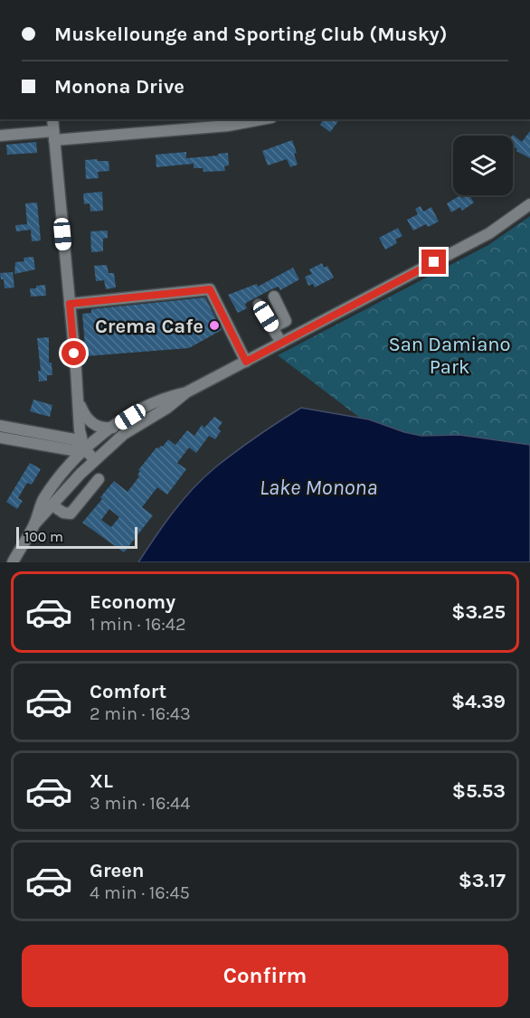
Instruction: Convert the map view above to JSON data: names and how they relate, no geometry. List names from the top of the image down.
{
  "water": ["Lake Monona"],
  "parks": ["San Damiano Park"],
  "places": ["Crema Cafe"],
  "scale_bar": "100 m",
  "page": {
    "banner": ["Muskellounge and Sporting Club (Musky)", "Monona Drive"],
    "scale": "100 m",
    "list": [
      {
        "name": "Economy",
        "note": "1 min · 16:42",
        "value": "$3.25"
      },
      {
        "name": "Comfort",
        "note": "2 min · 16:43",
        "value": "$4.39"
      },
      {
        "name": "XL",
        "note": "3 min · 16:44",
        "value": "$5.53"
      },
      {
        "name": "Green",
        "note": "4 min · 16:45",
        "value": "$3.17"
      }
    ],
    "buttons": "Confirm"
  }
}
